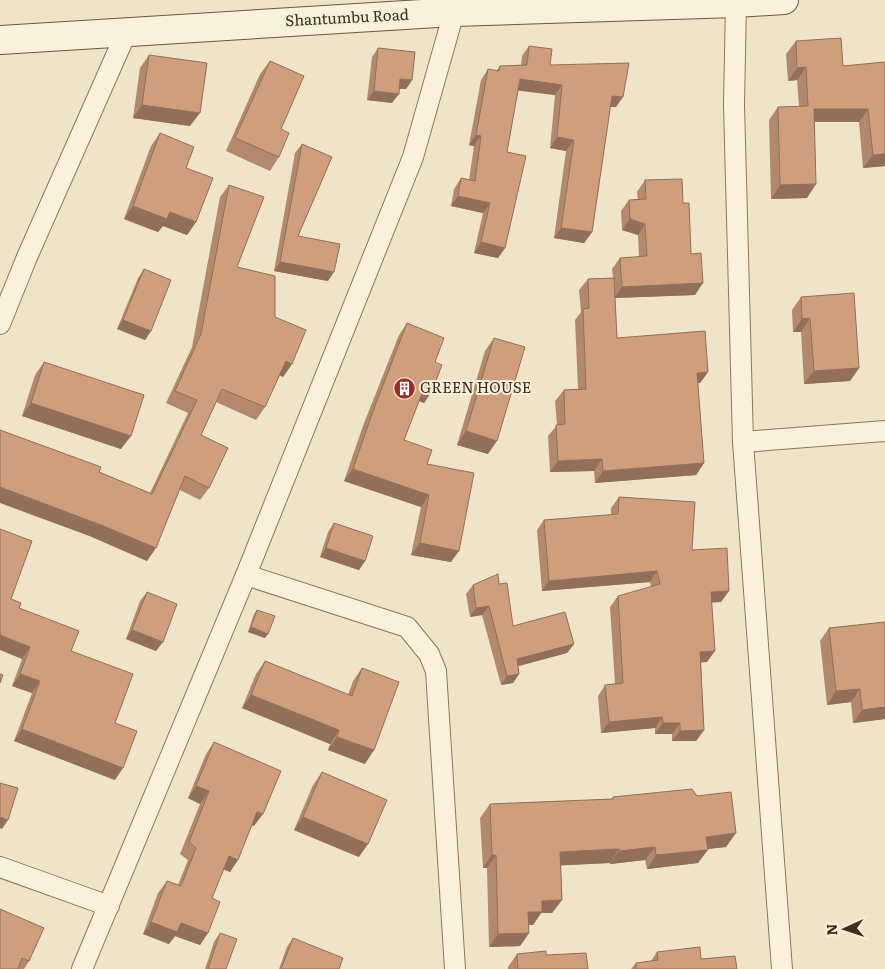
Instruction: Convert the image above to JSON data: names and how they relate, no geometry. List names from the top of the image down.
{
  "streets": {
    "street": ["Shantumbu Road"]
  },
  "places": {
    "building": ["GREEN HOUSE"]
  },
  "north": "left"
}
